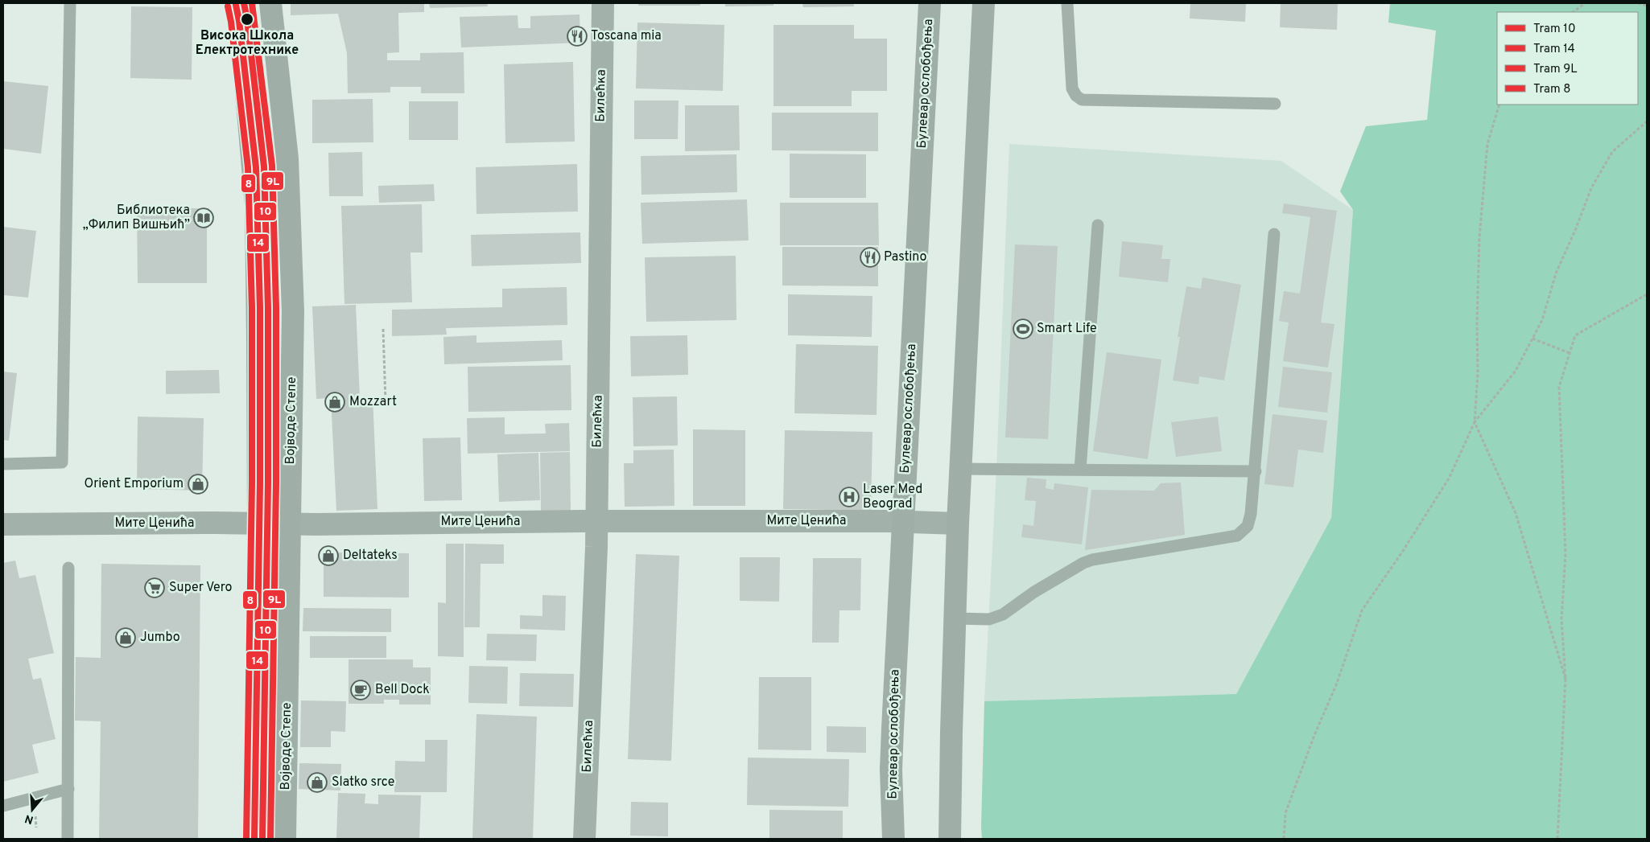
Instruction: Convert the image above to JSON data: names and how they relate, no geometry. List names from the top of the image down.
{
  "streets": {
    "main road": ["Булевар ослобођења", "Војводе Степе"],
    "street": ["Билећка", "Мите Ценића"]
  },
  "crossings": [
    ["Булевар ослобођења", "Мите Ценића"],
    ["Билећка", "Мите Ценића"],
    ["Војводе Степе", "Мите Ценића"]
  ],
  "places": {
    "other": ["Висока Школа Електротехнике"],
    "restaurant": ["Toscana mia", "Pastino"],
    "library": ["Библиотека „Филип Вишњић”"],
    "sports": ["Smart Life"],
    "shop": [
      "Mozzart",
      "Orient Emporium",
      "Deltateks",
      "Jumbo",
      "Slatko srce"
    ],
    "hospital": ["Laser Med Beograd"],
    "supermarket": ["Super Vero"],
    "cafe": ["Bell Dock"]
  },
  "lines": [
    "tram line 10",
    "tram line 9L",
    "tram line 14",
    "tram line 8"
  ],
  "legend": [
    "Tram 10",
    "Tram 14",
    "Tram 9L",
    "Tram 8"
  ],
  "north": "bottom"
}
